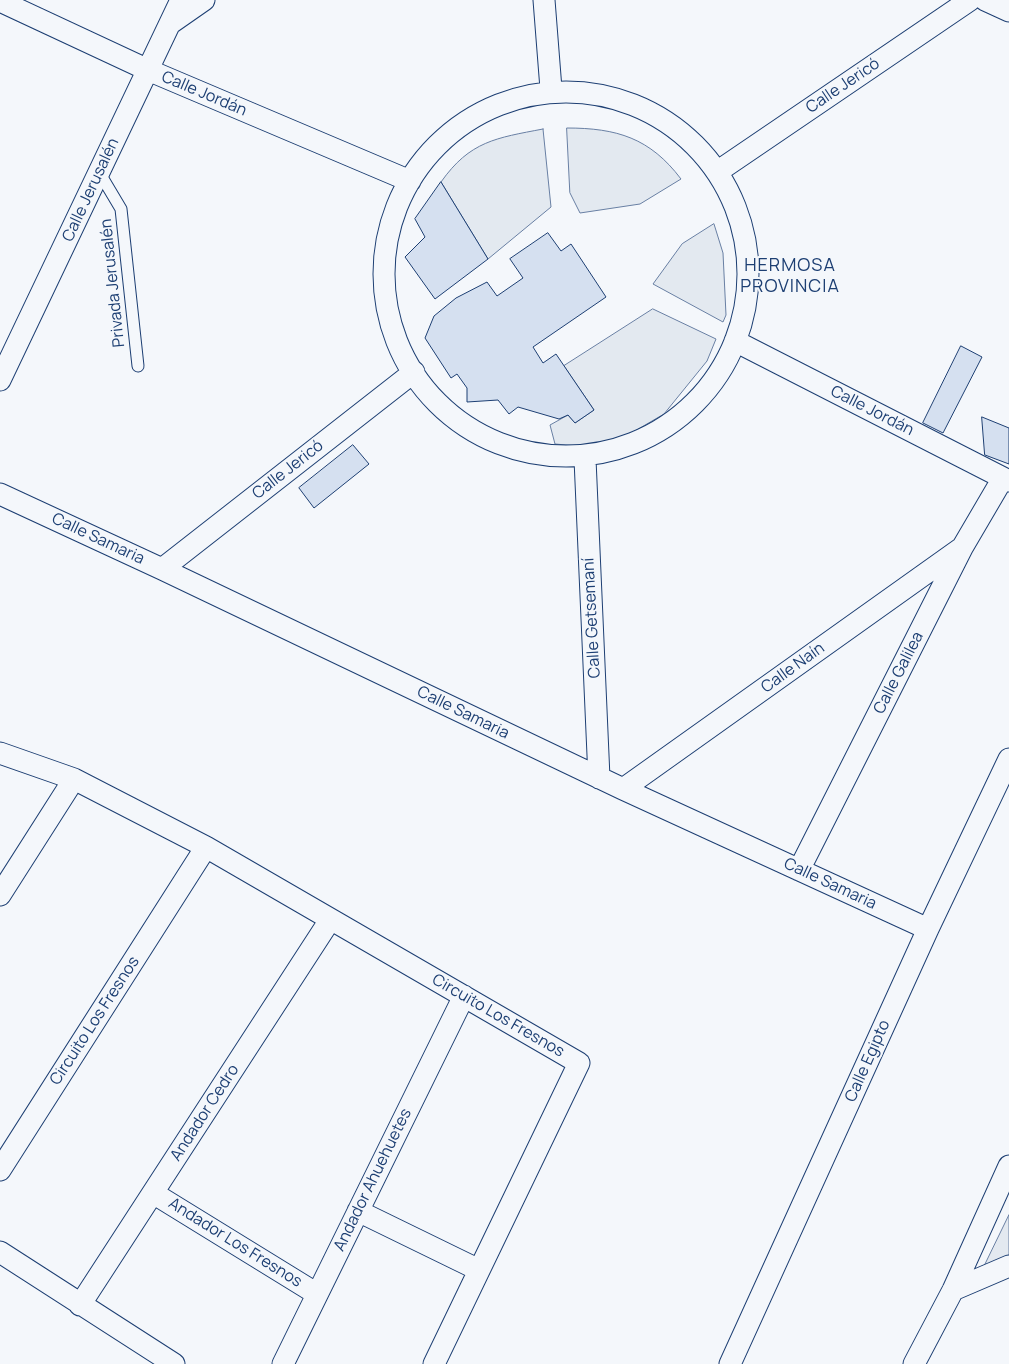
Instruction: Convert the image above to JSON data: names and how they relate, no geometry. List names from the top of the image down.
{
  "streets": {
    "street": [
      "Calle Jericó",
      "Calle Jordán",
      "Calle Jerusalén",
      "Calle Samaria",
      "Calle Getsemaní",
      "Calle Naín",
      "Calle Galilea",
      "Circuito Los Fresnos",
      "Calle Egipto",
      "Andador Cedro",
      "Andador Ahuehuetes",
      "Andador Los Fresnos"
    ],
    "lane": ["Privada Jerusalén"]
  },
  "crossings": [
    ["Calle Jericó", "Calle Samaria"],
    ["Calle Jordán", "Calle Jerusalén"],
    ["Calle Jordán", "Calle Galilea"],
    ["Calle Jerusalén", "Privada Jerusalén"],
    ["Calle Samaria", "Calle Getsemaní"],
    ["Calle Samaria", "Calle Naín"],
    ["Calle Samaria", "Calle Galilea"],
    ["Calle Samaria", "Calle Egipto"],
    ["Calle Naín", "Calle Galilea"],
    ["Circuito Los Fresnos", "Andador Cedro"],
    ["Circuito Los Fresnos", "Andador Ahuehuetes"],
    ["Andador Cedro", "Andador Los Fresnos"],
    ["Andador Ahuehuetes", "Andador Los Fresnos"]
  ],
  "districts": ["HERMOSA PROVINCIA"]
}
